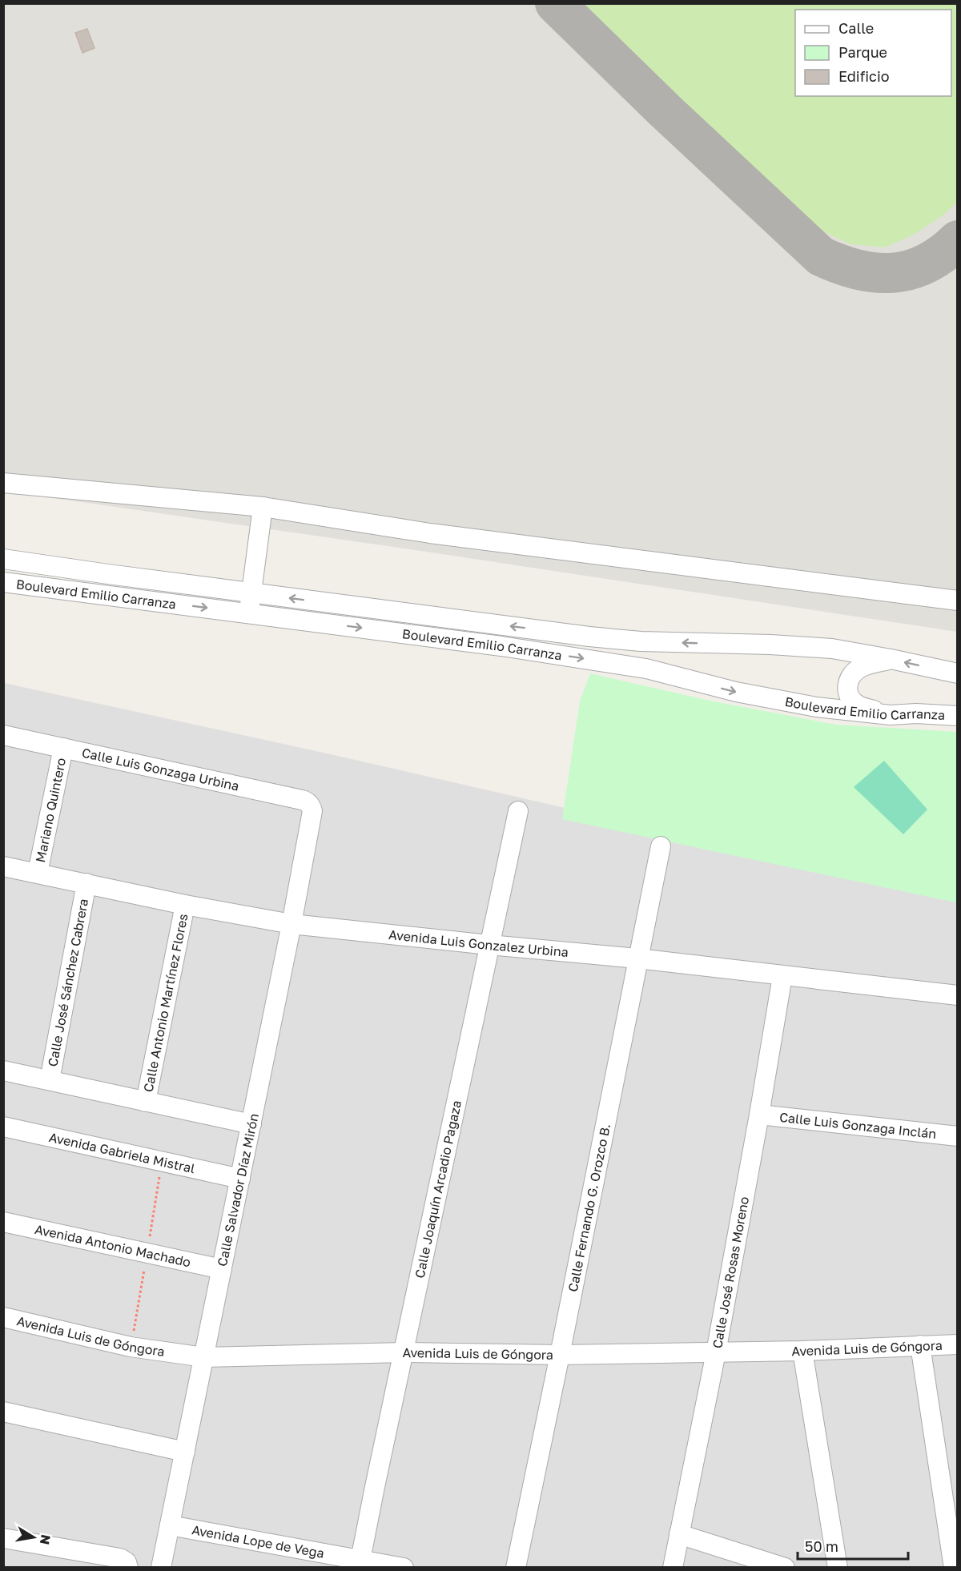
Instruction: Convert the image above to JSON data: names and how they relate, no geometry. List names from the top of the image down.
{
  "streets": {
    "street": [
      "Boulevard Emilio Carranza",
      "Calle Luis Gonzaga Urbina",
      "Mariano Quintero",
      "Avenida Luis Gonzalez Urbina",
      "Calle José Sánchez Cabrera",
      "Calle Antonio Martínez Flores",
      "Calle Luis Gonzaga Inclán",
      "Avenida Gabriela Mistral",
      "Calle Joaquín Arcadio Pagaza",
      "Calle Salvador Díaz Mirón",
      "Calle Fernando G. Orozco B.",
      "Avenida Antonio Machado",
      "Calle José Rosas Moreno",
      "Avenida Luis de Góngora",
      "Avenida Lope de Vega"
    ]
  },
  "crossings": [
    ["Calle Luis Gonzaga Urbina", "Mariano Quintero"],
    ["Calle Luis Gonzaga Urbina", "Calle Salvador Díaz Mirón"],
    ["Mariano Quintero", "Avenida Luis Gonzalez Urbina"],
    ["Avenida Luis Gonzalez Urbina", "Calle José Sánchez Cabrera"],
    ["Avenida Luis Gonzalez Urbina", "Calle Antonio Martínez Flores"],
    ["Avenida Luis Gonzalez Urbina", "Calle Joaquín Arcadio Pagaza"],
    ["Avenida Luis Gonzalez Urbina", "Calle Salvador Díaz Mirón"],
    ["Avenida Luis Gonzalez Urbina", "Calle Fernando G. Orozco B."],
    ["Avenida Luis Gonzalez Urbina", "Calle José Rosas Moreno"],
    ["Calle Luis Gonzaga Inclán", "Calle José Rosas Moreno"],
    ["Avenida Gabriela Mistral", "Calle Salvador Díaz Mirón"],
    ["Calle Joaquín Arcadio Pagaza", "Avenida Luis de Góngora"],
    ["Calle Joaquín Arcadio Pagaza", "Avenida Lope de Vega"],
    ["Calle Salvador Díaz Mirón", "Avenida Antonio Machado"],
    ["Calle Salvador Díaz Mirón", "Avenida Luis de Góngora"],
    ["Calle Salvador Díaz Mirón", "Avenida Lope de Vega"],
    ["Calle Fernando G. Orozco B.", "Avenida Luis de Góngora"],
    ["Calle José Rosas Moreno", "Avenida Luis de Góngora"]
  ],
  "legend": ["Calle", "Parque", "Edificio"],
  "scale_bar": "50 m",
  "north": "right"
}
